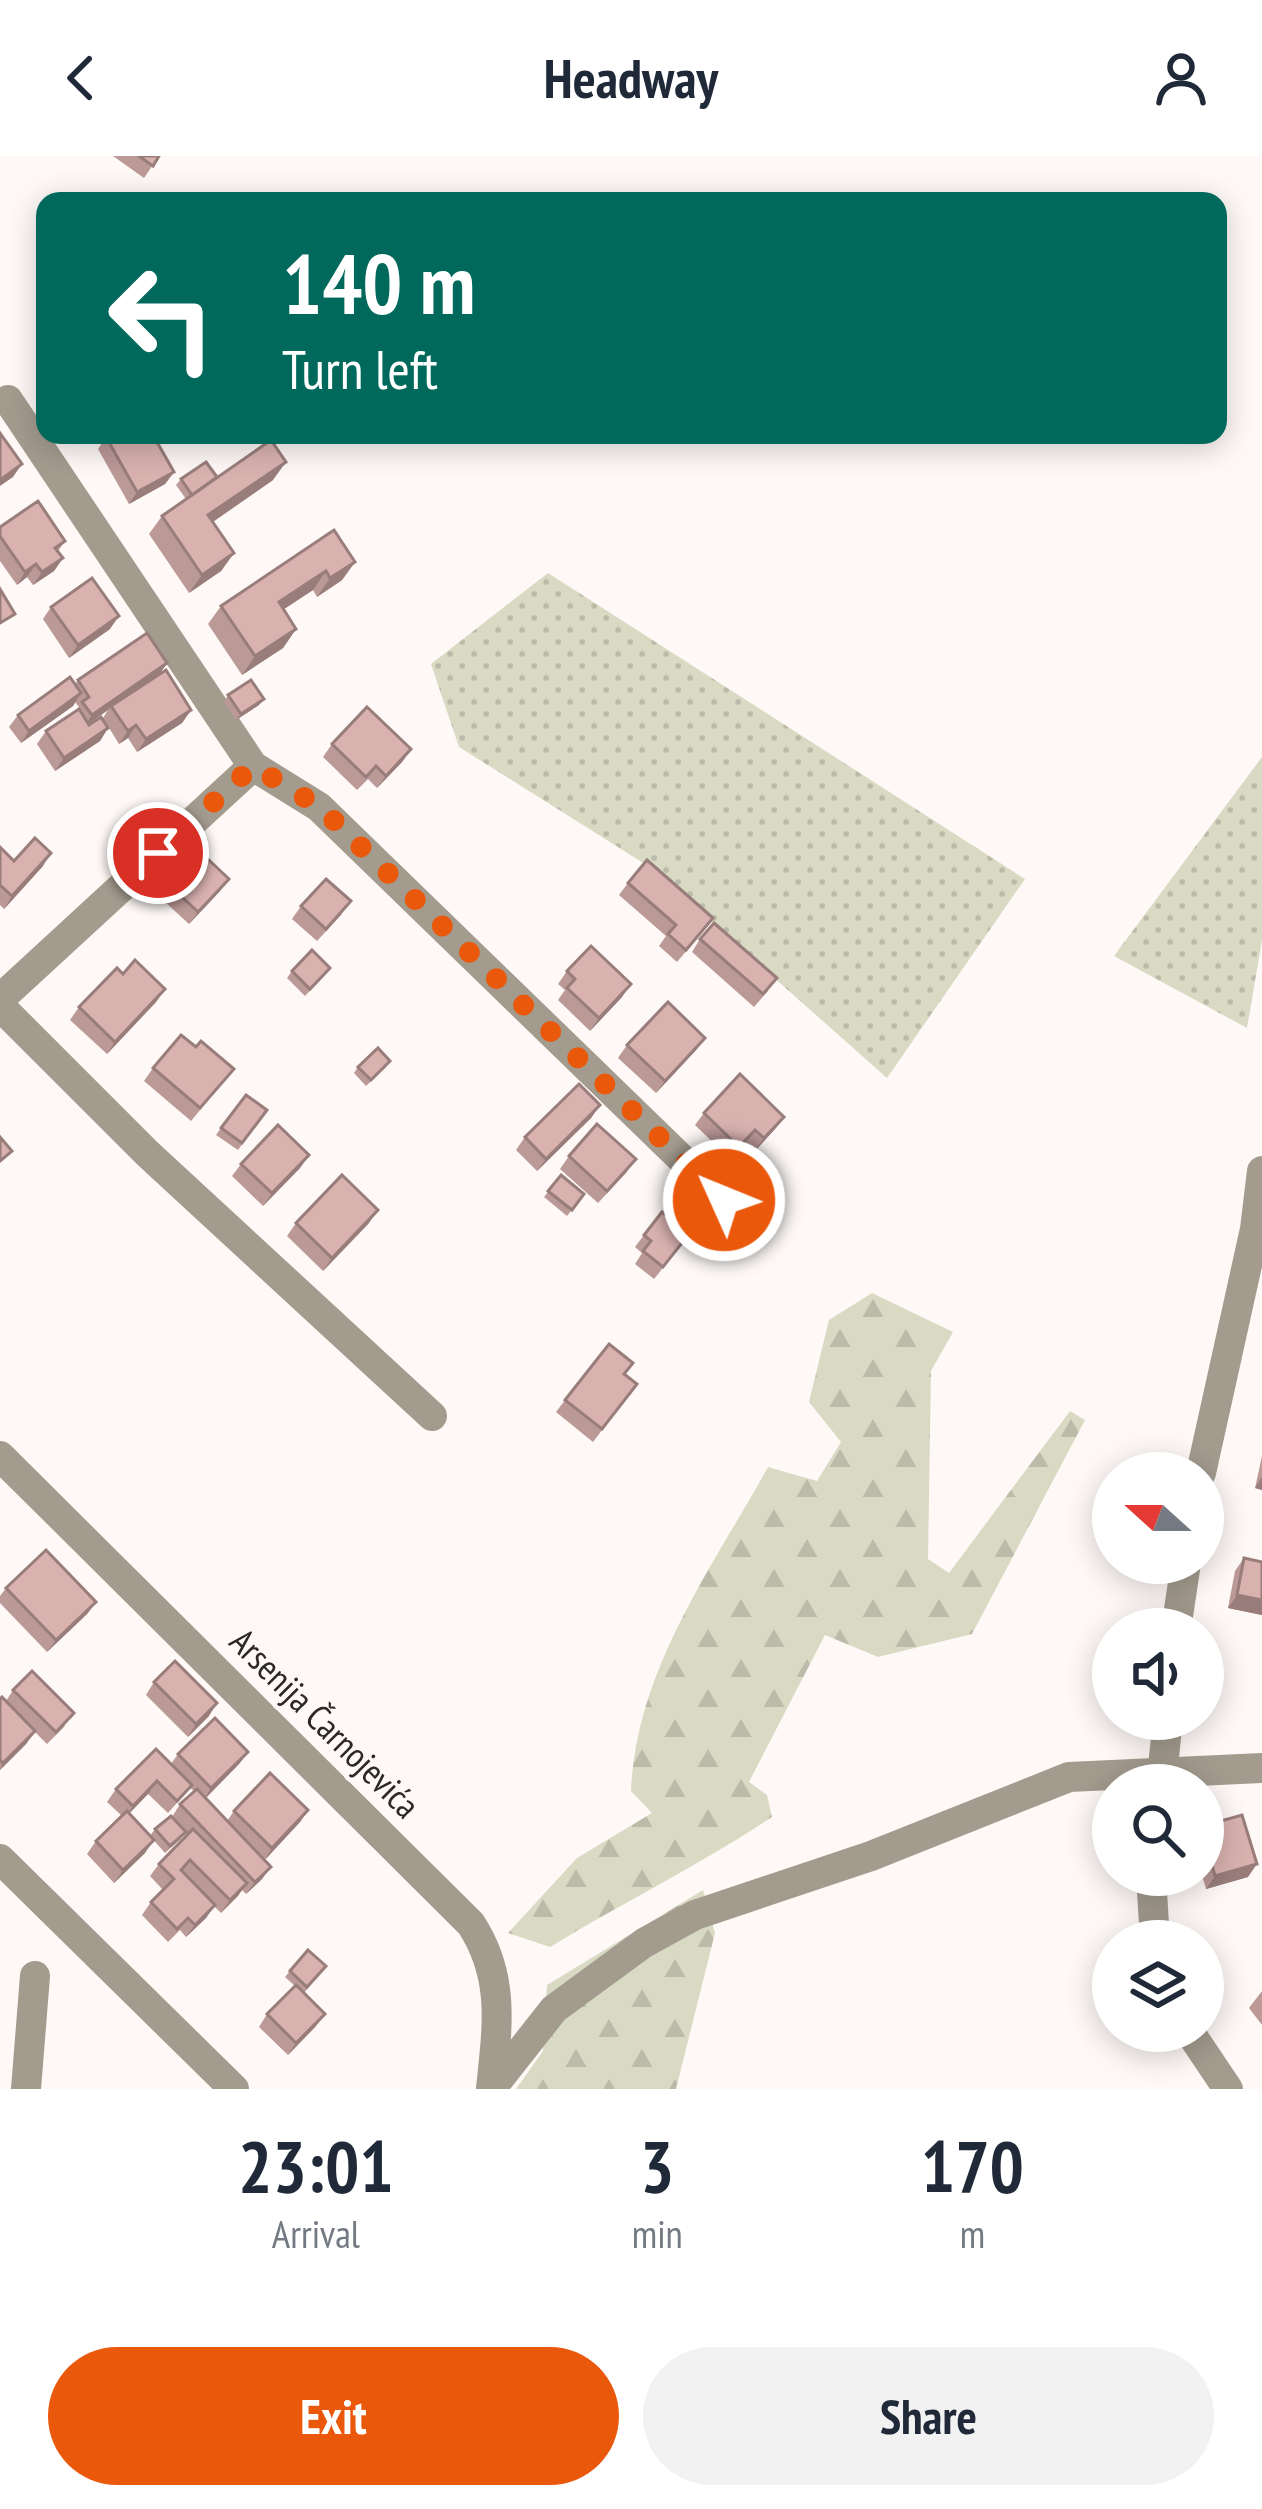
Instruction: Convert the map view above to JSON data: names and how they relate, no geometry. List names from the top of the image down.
{
  "streets": {
    "street": ["Arsenija Čarnojevića"]
  },
  "north": "left",
  "page": {
    "header": "Headway",
    "turn": ["140 m", "Turn left"],
    "eta": [
      "23:01",
      "Arrival",
      "3",
      "min",
      "170",
      "m"
    ],
    "buttons": ["Exit", "Share"]
  }
}
